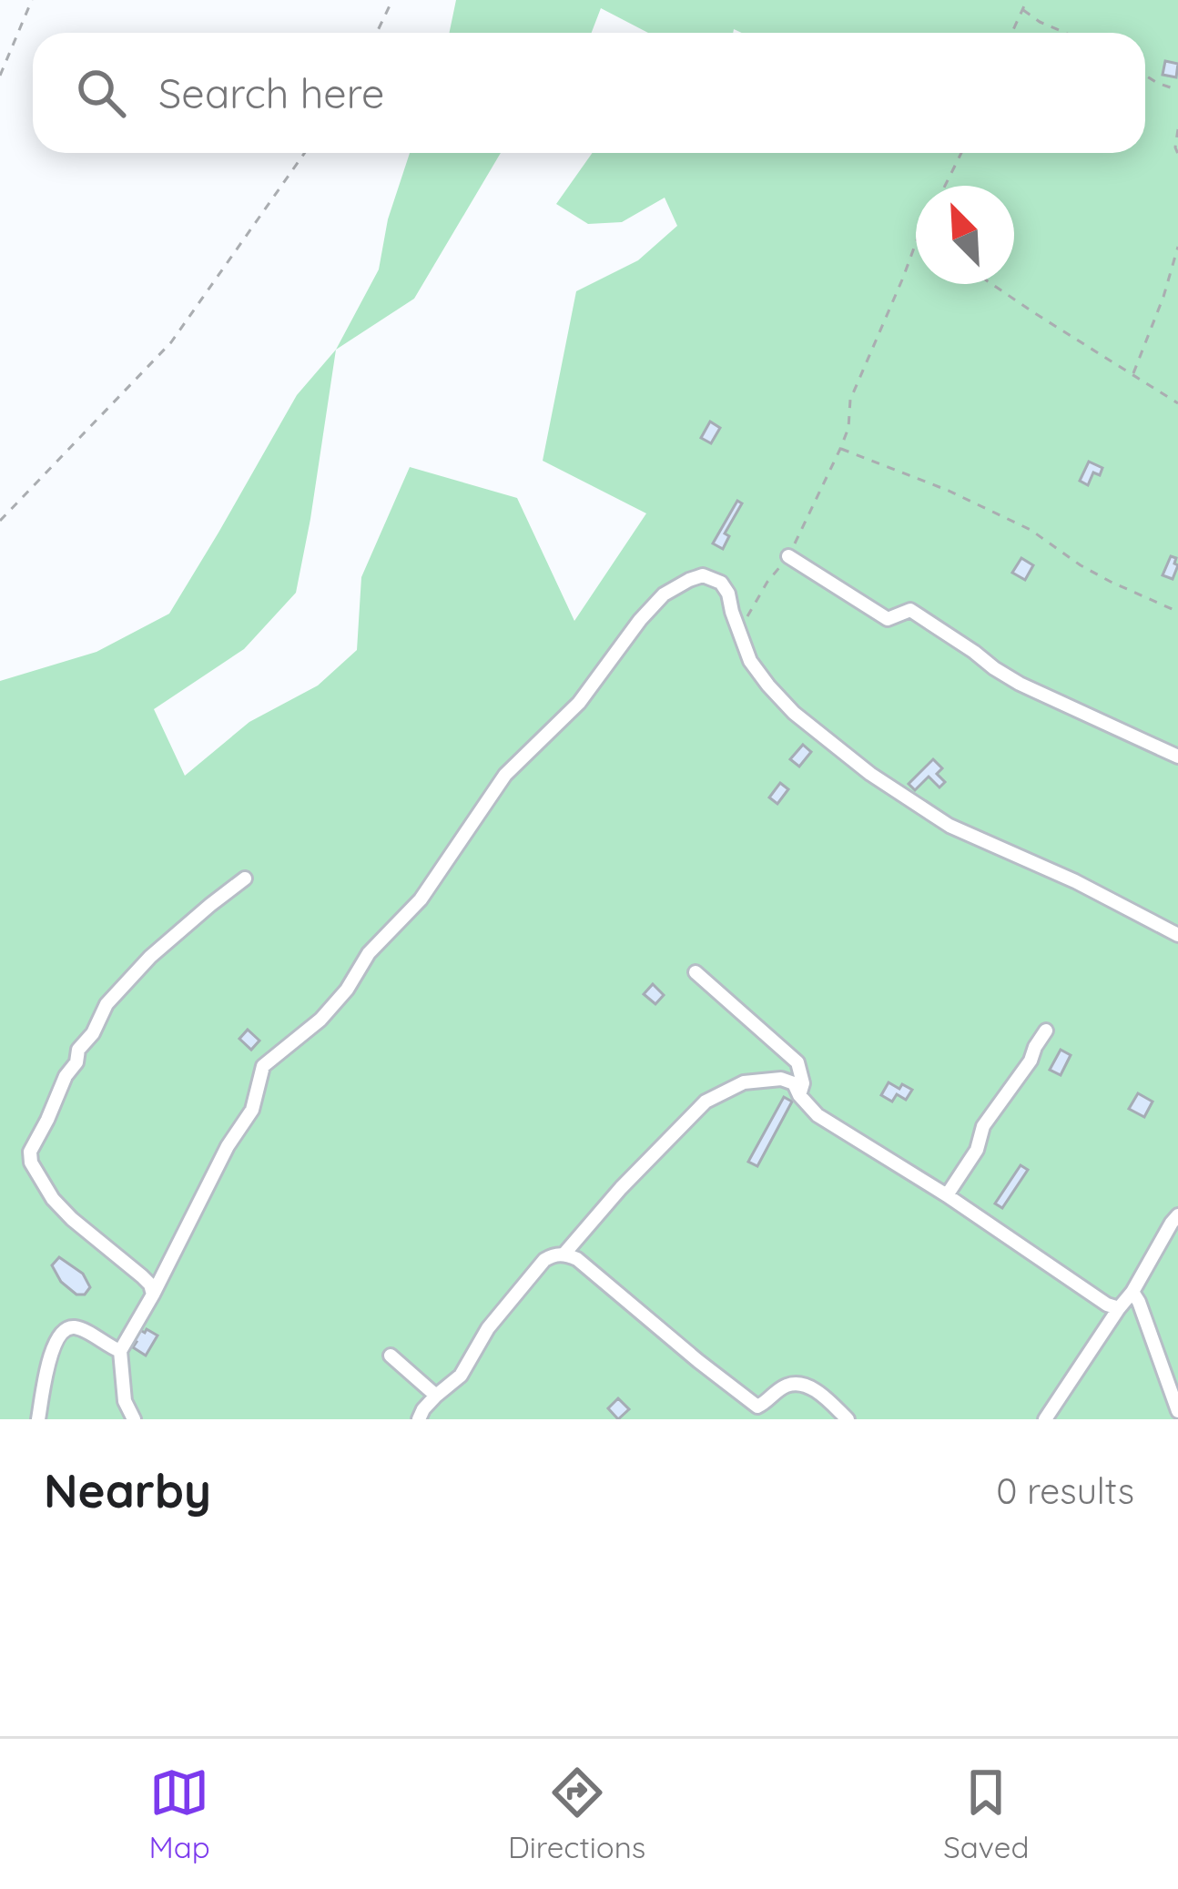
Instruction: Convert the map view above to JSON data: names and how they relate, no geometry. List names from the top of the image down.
{
  "north": "top left",
  "page": {
    "search": "Search here",
    "heading": ["Nearby", "0 results"],
    "nav": ["Map", "Directions", "Saved"]
  }
}
